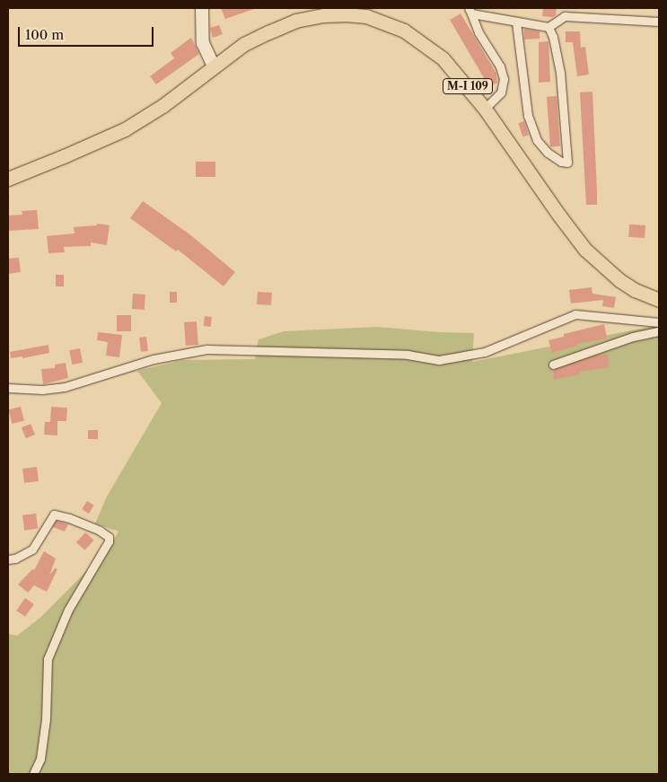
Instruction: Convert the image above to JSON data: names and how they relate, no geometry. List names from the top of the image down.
{
  "streets": {
    "main road": ["M-I 109"]
  },
  "scale_bar": "100 m"
}
